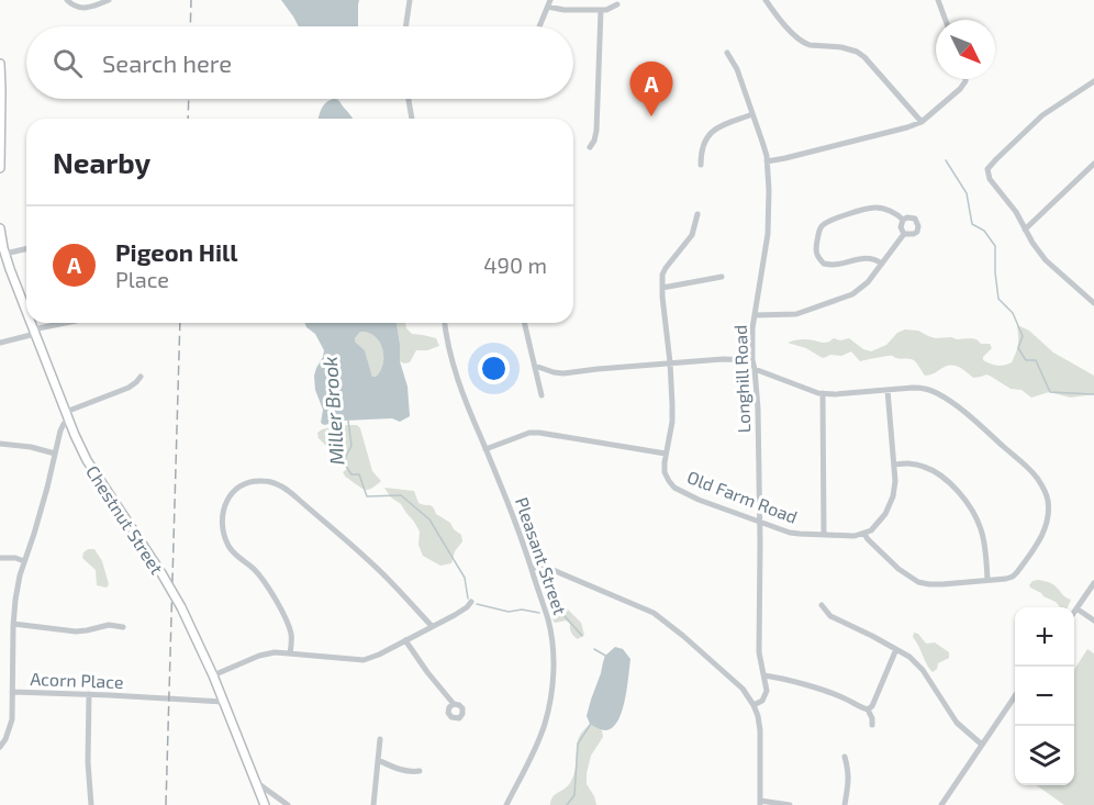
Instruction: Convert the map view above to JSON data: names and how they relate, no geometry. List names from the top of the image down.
{
  "streets": {
    "main road": ["Chestnut Street"],
    "street": [
      "Longhill Road",
      "Old Farm Road",
      "Pleasant Street",
      "Acorn Place"
    ]
  },
  "crossings": [
    ["Longhill Road", "Old Farm Road"],
    ["Chestnut Street", "Acorn Place"]
  ],
  "water": ["Miller Brook"],
  "north": "bottom right",
  "page": {
    "search": "Search here",
    "pins": "A",
    "heading": "Nearby",
    "list": [
      {
        "mark": "A",
        "name": "Pigeon Hill",
        "note": "Place",
        "value": "490 m"
      }
    ],
    "map_buttons": ["+", "−"]
  }
}
